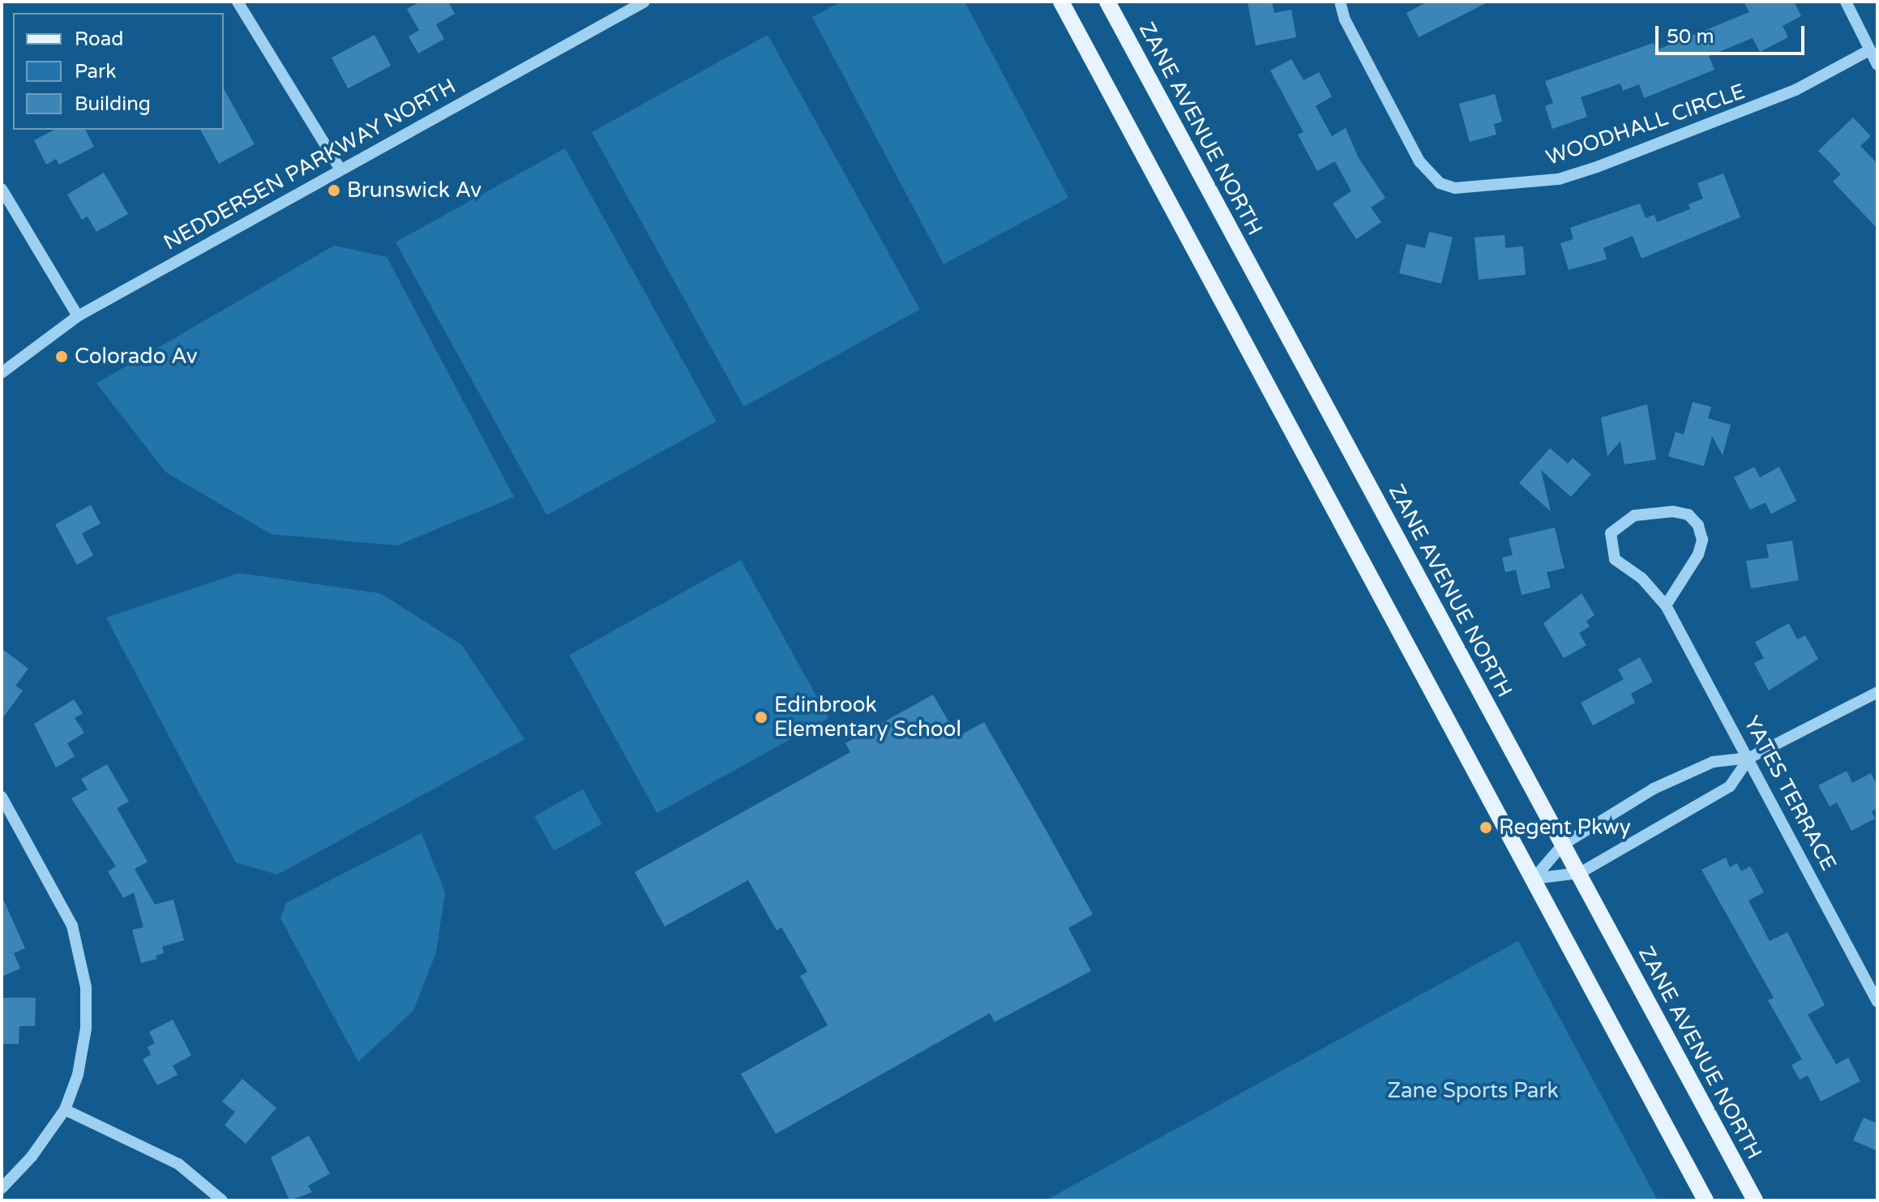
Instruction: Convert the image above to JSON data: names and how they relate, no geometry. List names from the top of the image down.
{
  "streets": {
    "main road": ["ZANE AVENUE NORTH"],
    "street": ["WOODHALL CIRCLE", "NEDDERSEN PARKWAY NORTH", "YATES TERRACE"]
  },
  "parks": ["Zane Sports Park"],
  "places": [
    "Brunswick Av",
    "Colorado Av",
    "Edinbrook Elementary School",
    "Regent Pkwy"
  ],
  "legend": ["Road", "Park", "Building"],
  "scale_bar": "50 m"
}
